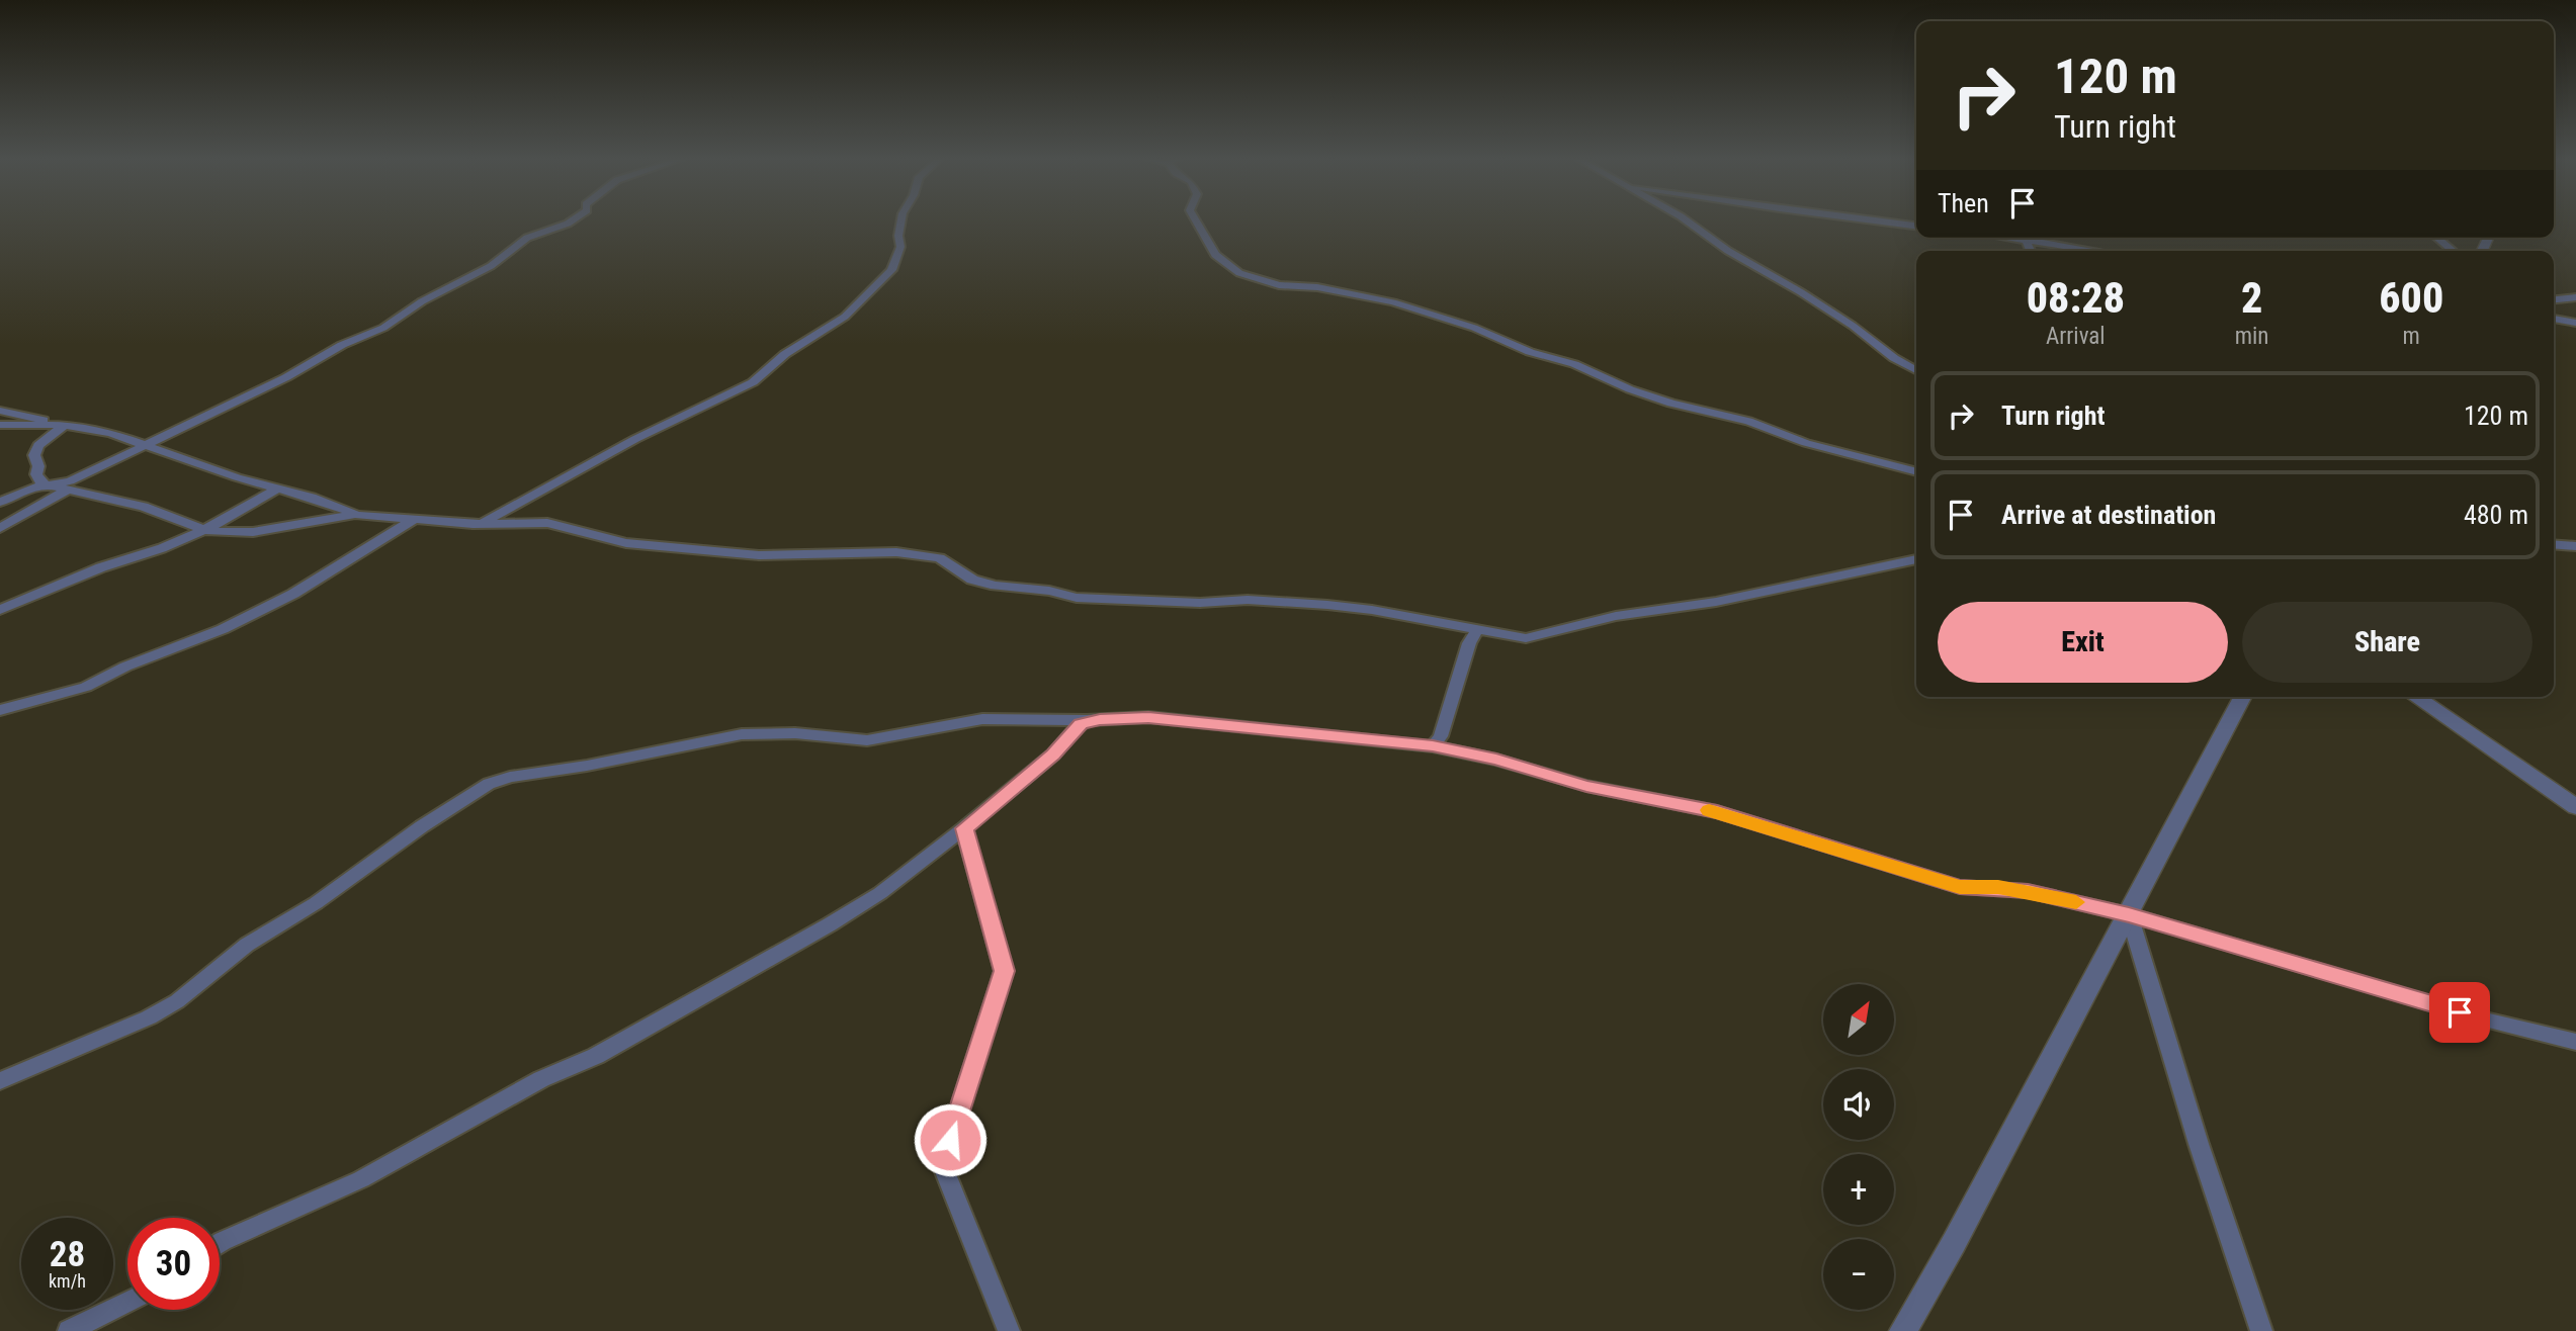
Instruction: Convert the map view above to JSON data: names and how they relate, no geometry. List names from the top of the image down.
{
  "north": "top right",
  "page": {
    "turn": ["120 m", "Turn right"],
    "then": "Then",
    "eta": [
      "08:28",
      "Arrival",
      "2",
      "min",
      "600",
      "m"
    ],
    "list": [
      {
        "name": "Turn right",
        "value": "120 m"
      },
      {
        "name": "Arrive at destination",
        "value": "480 m"
      }
    ],
    "buttons": ["Exit", "Share"],
    "map_buttons": ["+", "−"],
    "speed": "28 km/h",
    "limit": "30"
  }
}
